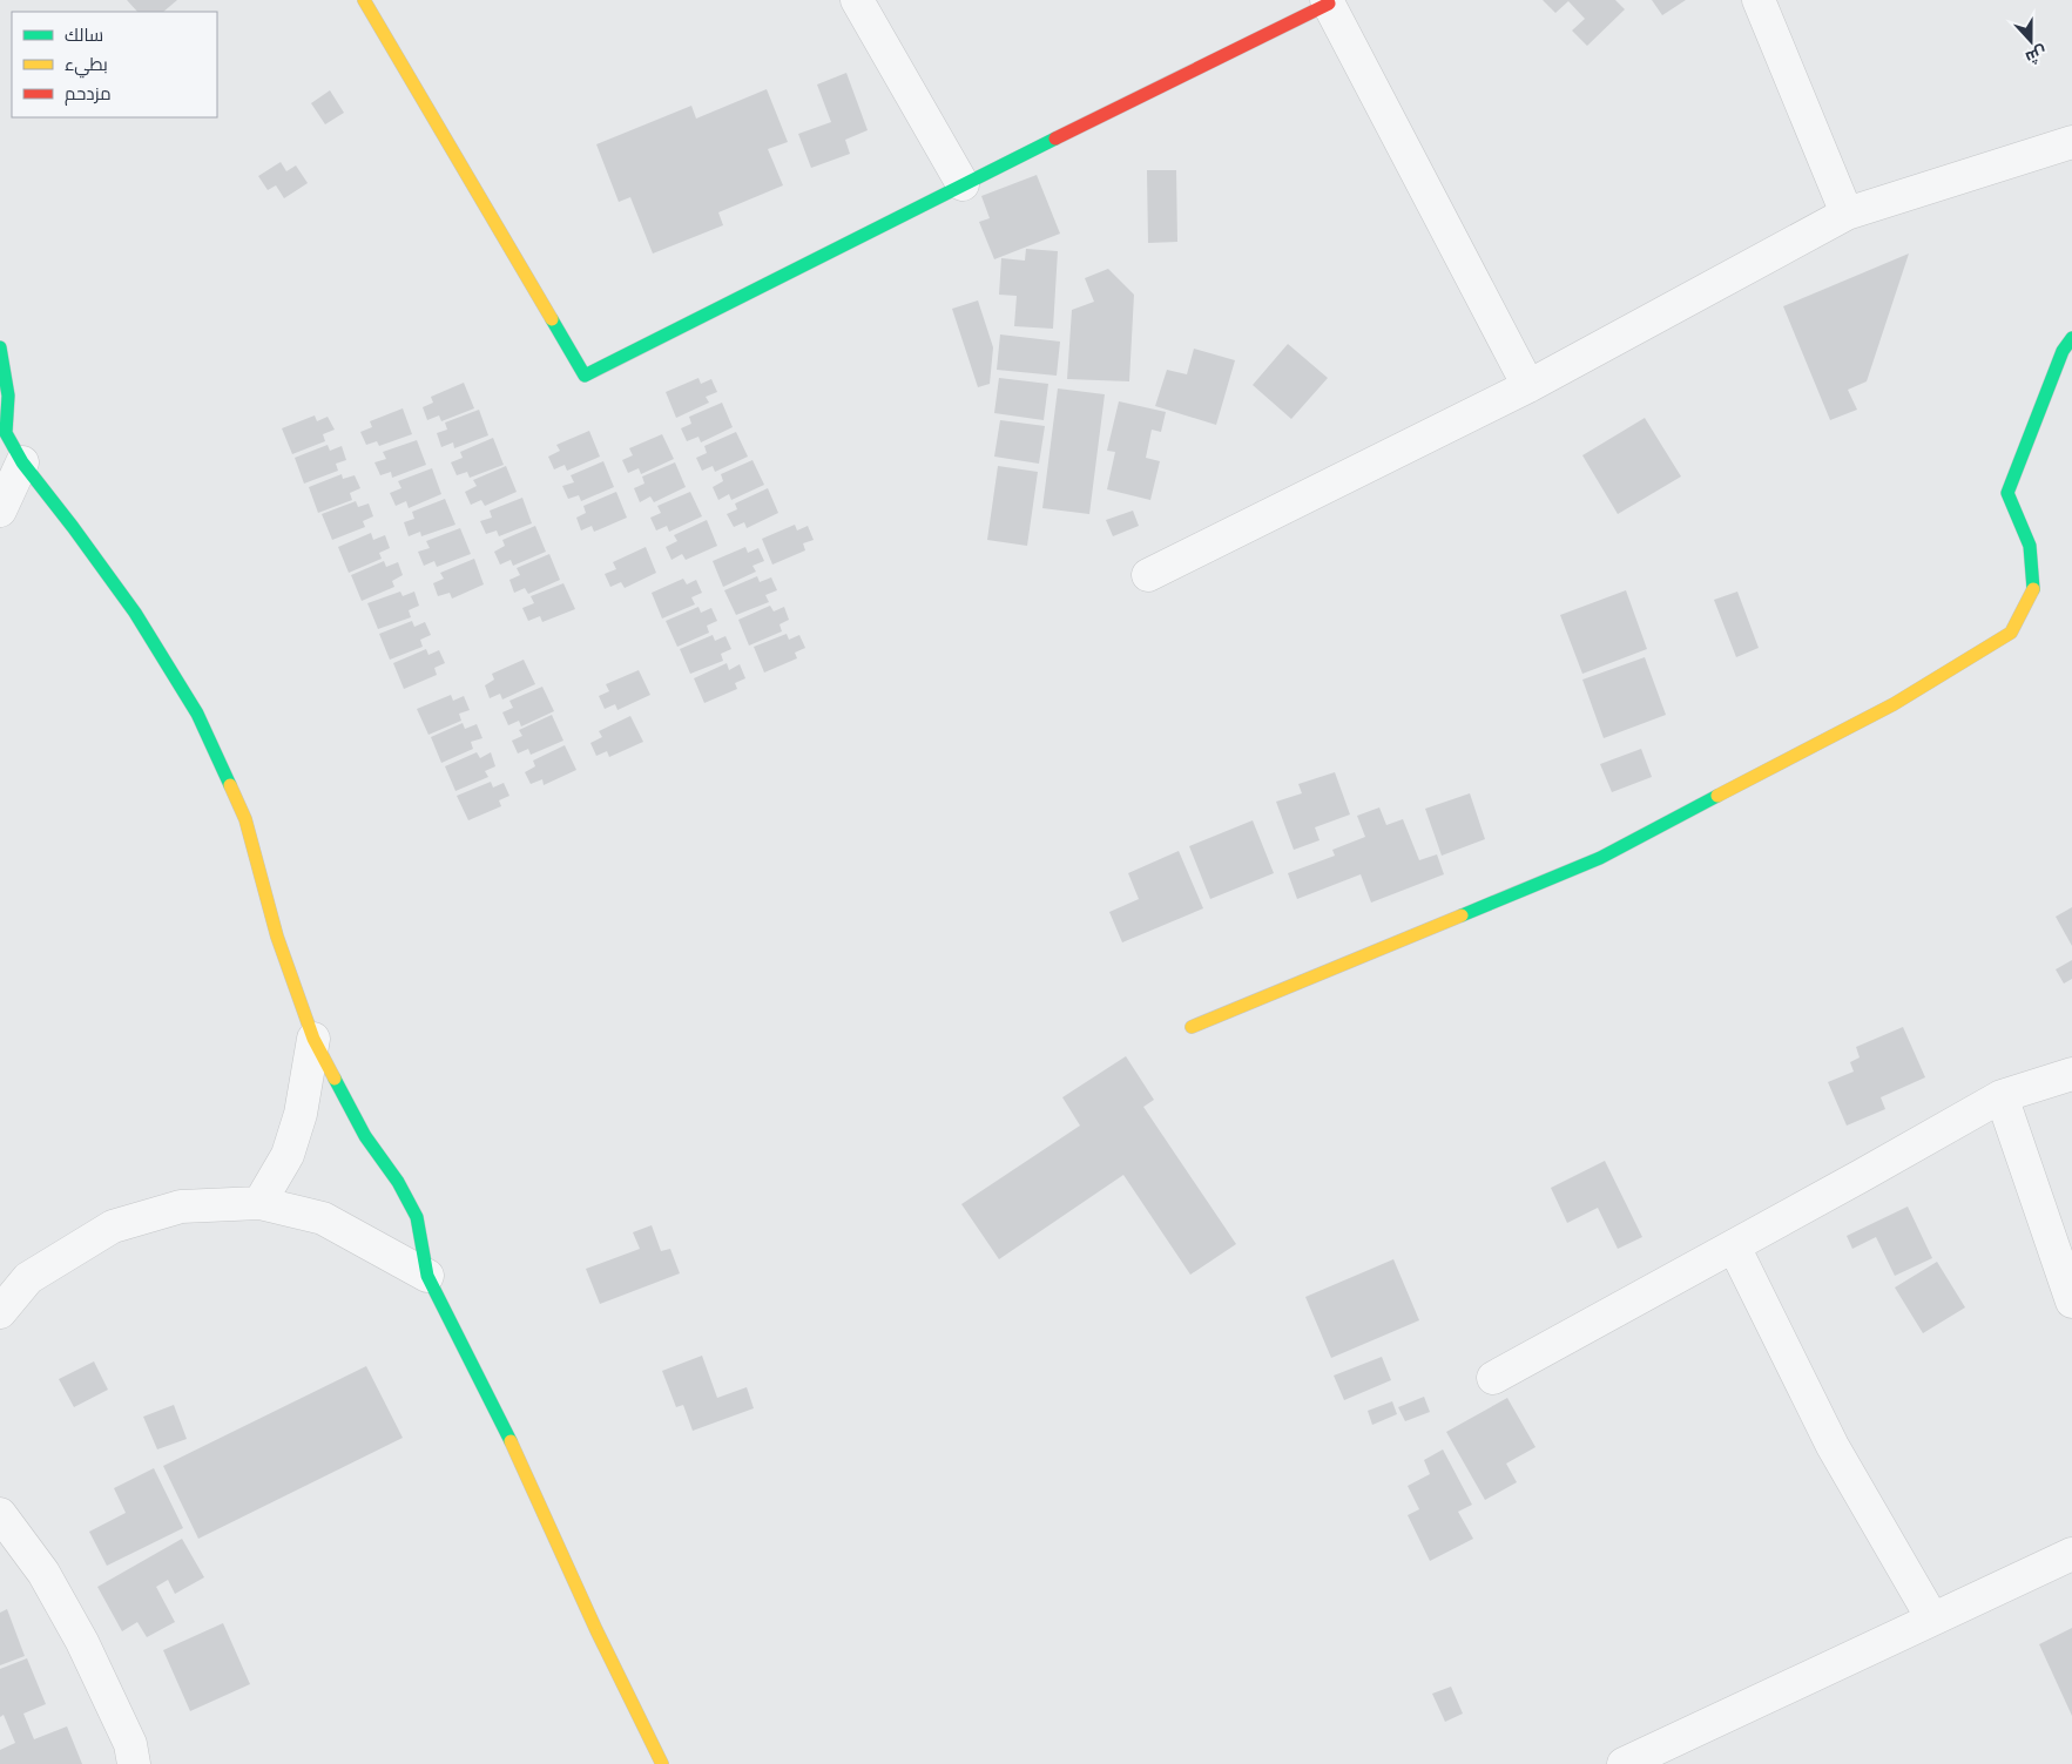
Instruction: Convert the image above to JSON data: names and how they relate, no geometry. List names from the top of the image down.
{
  "legend": ["سالك", "بطيء", "مزدحم"],
  "north": "bottom"
}
